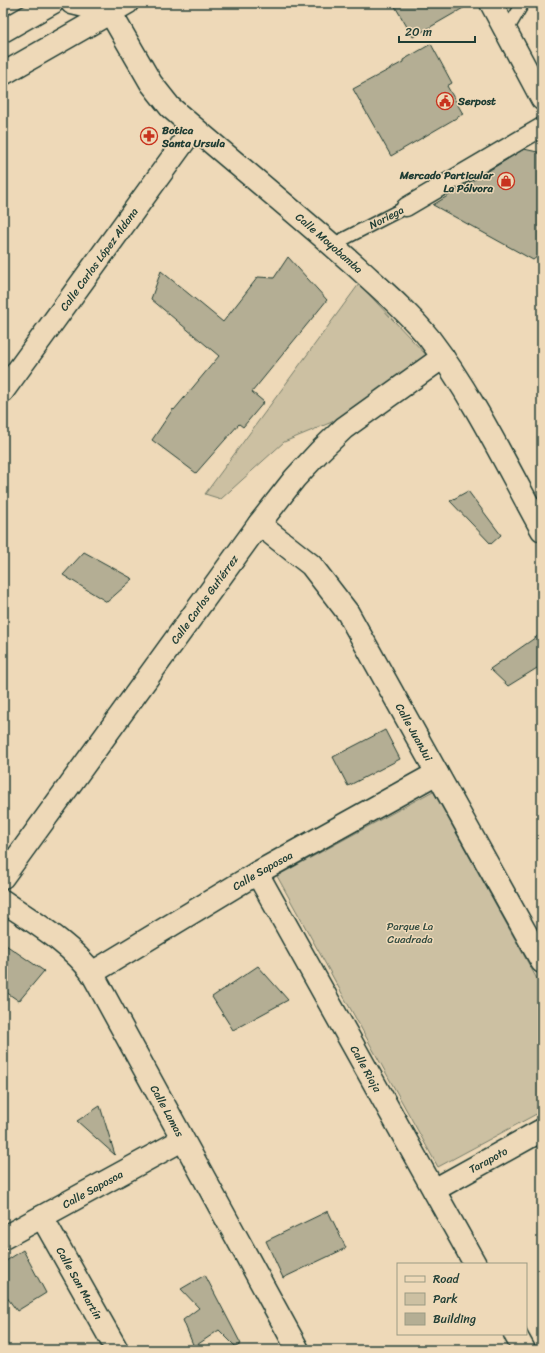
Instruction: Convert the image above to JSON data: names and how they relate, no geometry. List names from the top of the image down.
{
  "streets": {
    "street": [
      "Noriega",
      "Calle Moyobamba",
      "Calle Carlos López Aldana",
      "Calle Carlos Gutiérrez",
      "Calle JuanJui",
      "Calle Saposoa",
      "Calle Rioja",
      "Calle Lamas",
      "Tarapoto",
      "Calle San Martín"
    ]
  },
  "crossings": [
    ["Noriega", "Calle Moyobamba"],
    ["Calle Moyobamba", "Calle Carlos López Aldana"],
    ["Calle Moyobamba", "Calle Carlos Gutiérrez"],
    ["Calle Carlos Gutiérrez", "Calle JuanJui"],
    ["Calle JuanJui", "Calle Saposoa"],
    ["Calle Saposoa", "Calle Rioja"],
    ["Calle Saposoa", "Calle Lamas"],
    ["Calle Saposoa", "Calle San Martín"],
    ["Calle Rioja", "Tarapoto"]
  ],
  "parks": ["Parque La Cuadrada"],
  "places": {
    "public building": ["Serpost"],
    "pharmacy": ["Botica Santa Ursula"],
    "shop": ["Mercado Particular La Pólvora"]
  },
  "legend": ["Road", "Park", "Building"],
  "scale_bar": "20 m"
}
